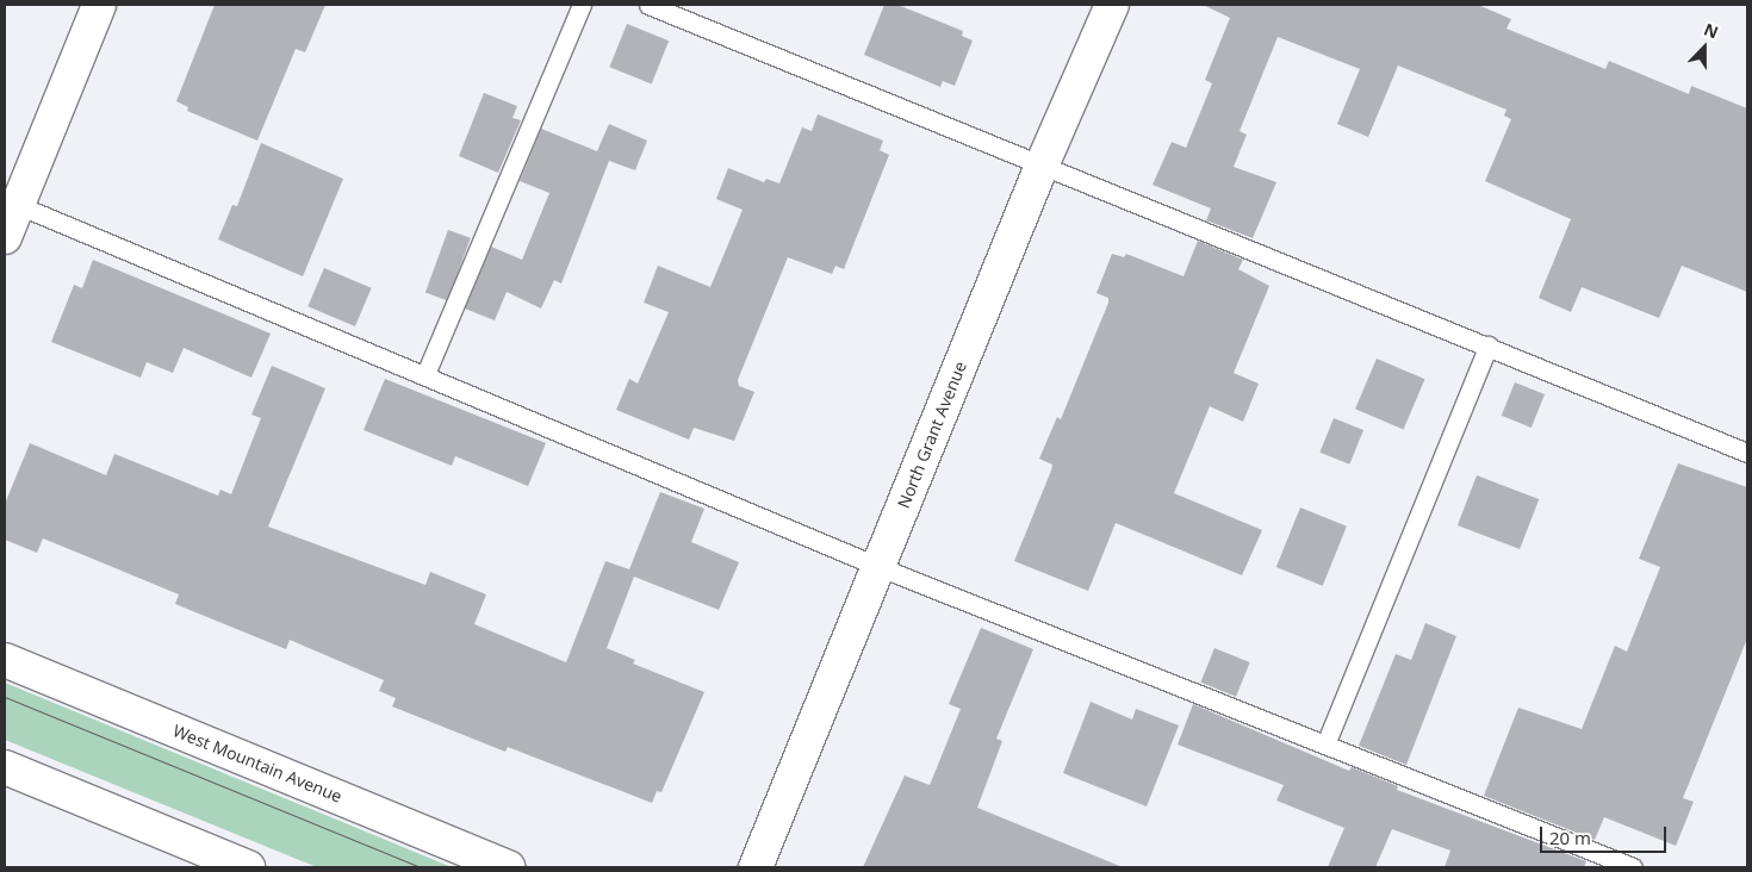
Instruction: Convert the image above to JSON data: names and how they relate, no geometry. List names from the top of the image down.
{
  "streets": {
    "street": ["North Grant Avenue", "West Mountain Avenue"]
  },
  "scale_bar": "20 m",
  "north": "top"
}
